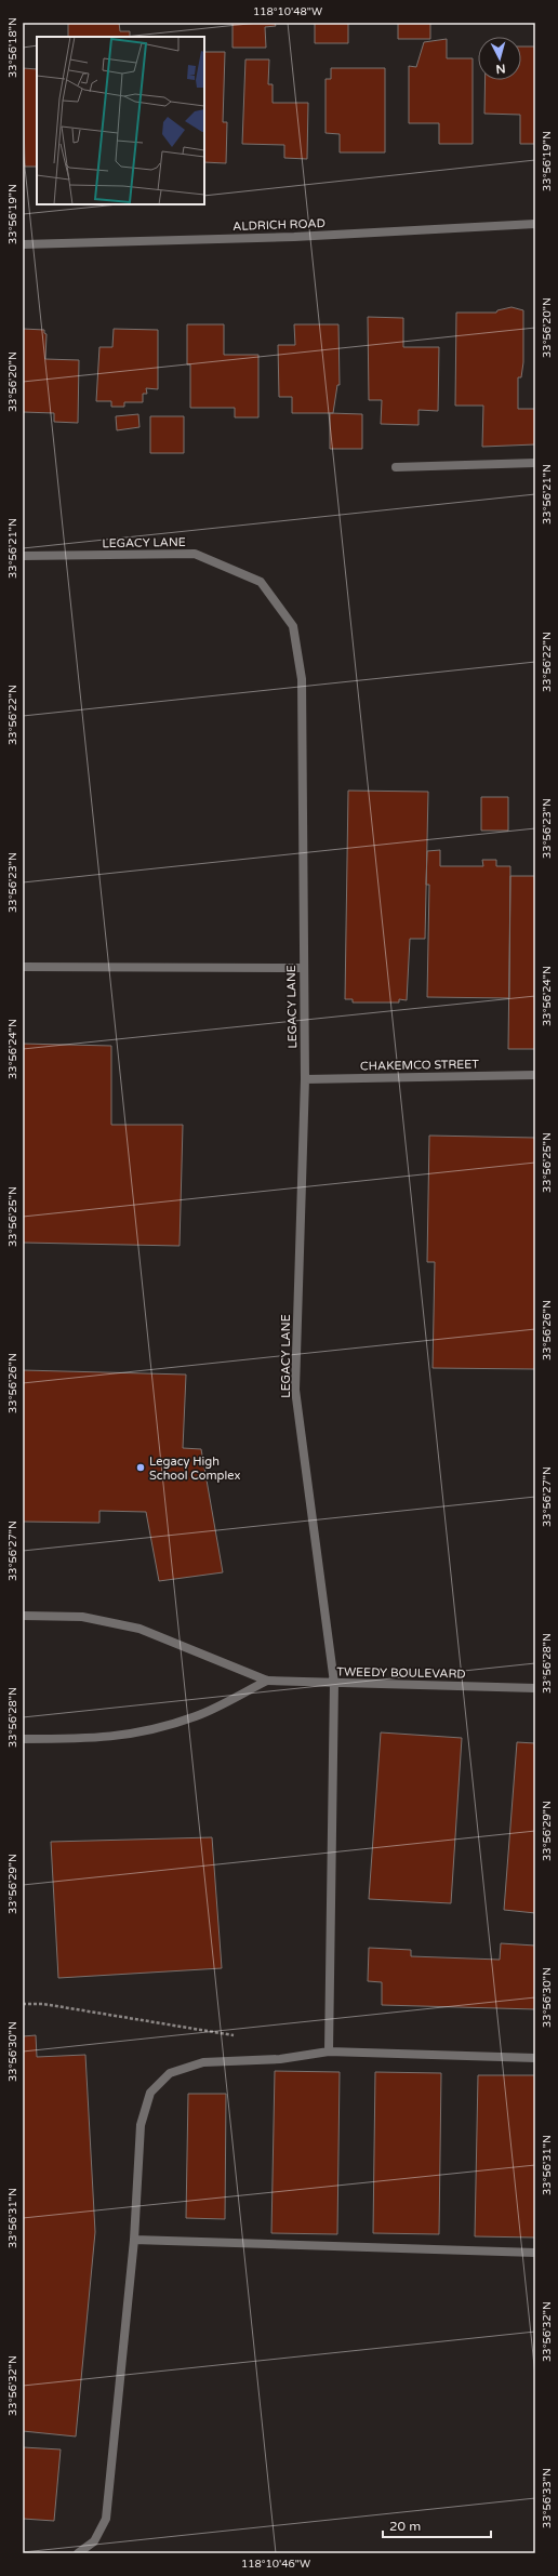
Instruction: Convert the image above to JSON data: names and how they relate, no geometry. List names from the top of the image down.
{
  "streets": {
    "street": [
      "ALDRICH ROAD",
      "LEGACY LANE",
      "CHAKEMCO STREET",
      "TWEEDY BOULEVARD"
    ]
  },
  "crossings": [
    ["LEGACY LANE", "CHAKEMCO STREET"],
    ["LEGACY LANE", "TWEEDY BOULEVARD"]
  ],
  "places": ["Legacy High School Complex"],
  "scale_bar": "20 m",
  "north": "bottom",
  "coordinates": [
    "118°10'48\"W",
    "33°56'18\"N",
    "33°56'19\"N",
    "33°56'20\"N",
    "33°56'21\"N",
    "33°56'22\"N",
    "33°56'23\"N",
    "33°56'24\"N",
    "33°56'25\"N",
    "33°56'26\"N",
    "33°56'27\"N",
    "33°56'28\"N",
    "33°56'29\"N",
    "33°56'30\"N",
    "33°56'31\"N",
    "33°56'32\"N",
    "33°56'33\"N",
    "118°10'46\"W"
  ]
}
